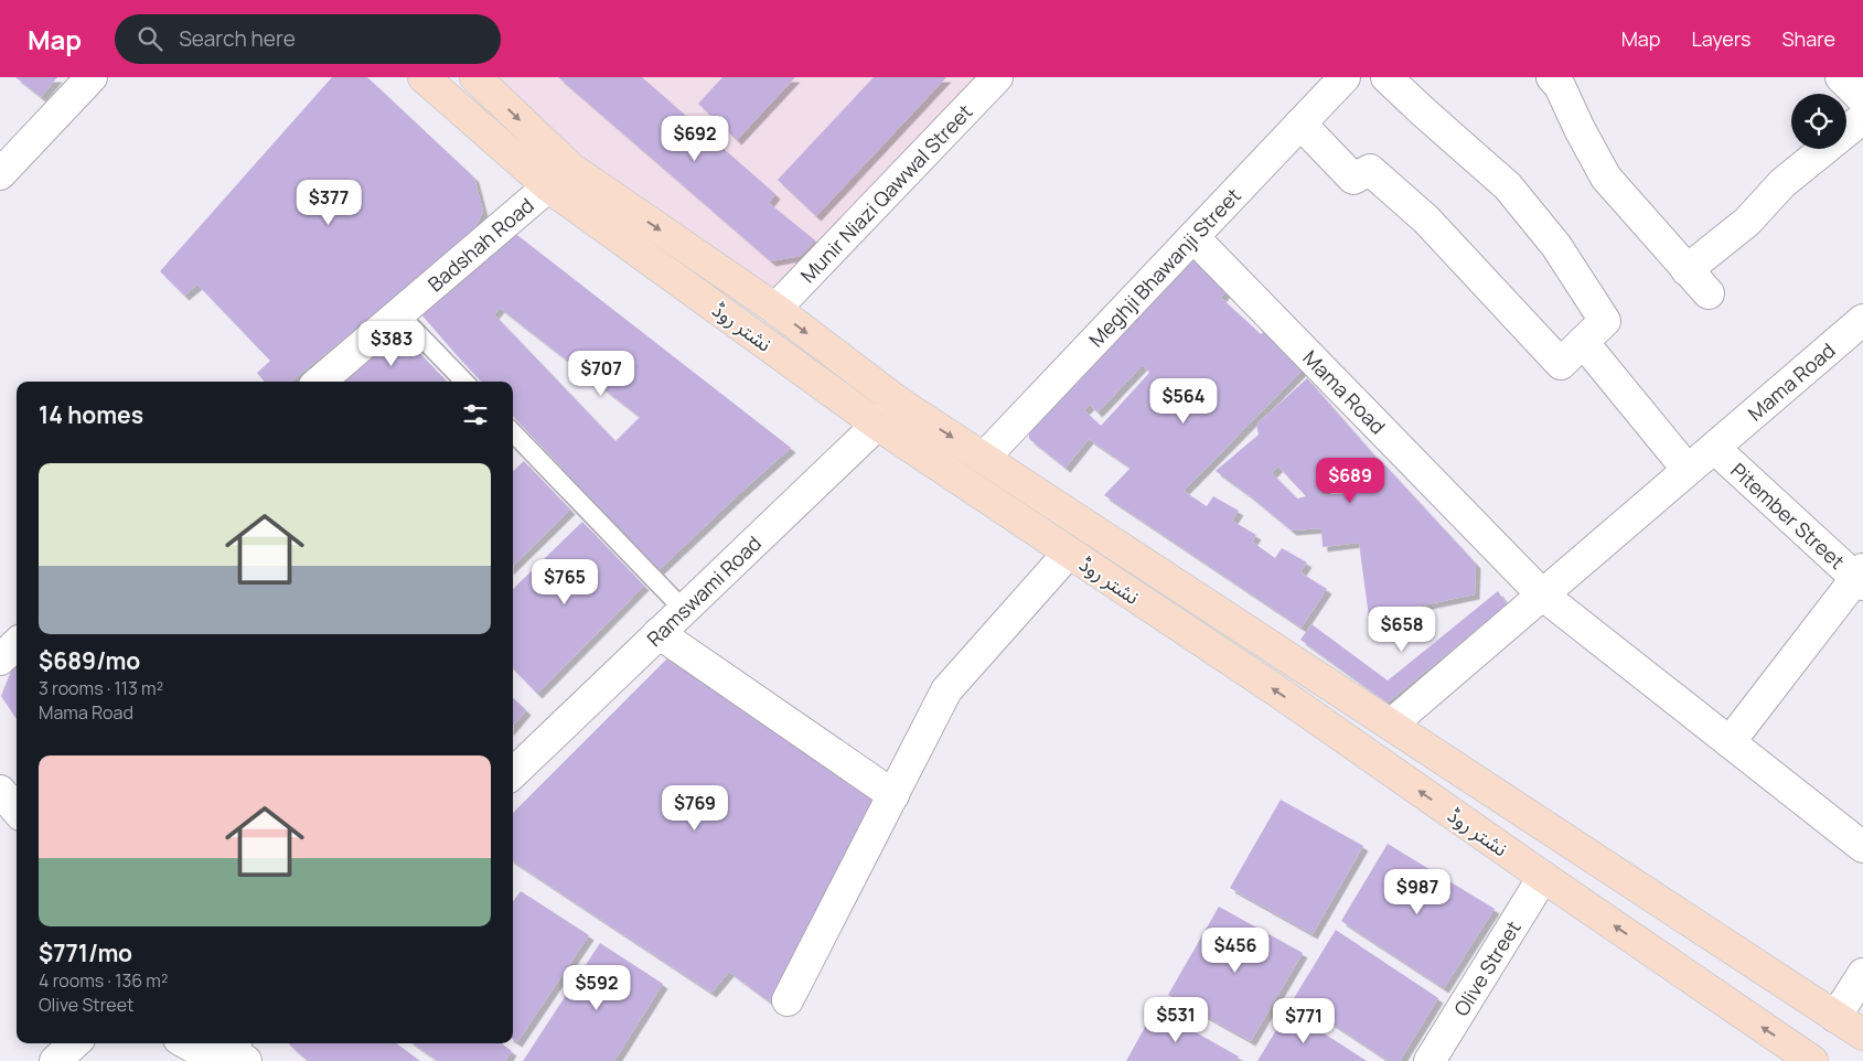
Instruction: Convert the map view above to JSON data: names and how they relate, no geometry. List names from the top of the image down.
{
  "streets": {
    "main road": ["نشتر روڈ"],
    "street": [
      "Munir Niazi Qawwal Street",
      "Badshah Road",
      "Meghji Bhawanji Street",
      "Mama Road",
      "Pitember Street",
      "Ramswami Road",
      "Olive Street"
    ]
  },
  "crossings": [
    ["Munir Niazi Qawwal Street", "نشتر روڈ"],
    ["Badshah Road", "نشتر روڈ"],
    ["Meghji Bhawanji Street", "نشتر روڈ"],
    ["Meghji Bhawanji Street", "Mama Road"],
    ["نشتر روڈ", "Mama Road"],
    ["نشتر روڈ", "Ramswami Road"],
    ["نشتر روڈ", "Olive Street"],
    ["Mama Road", "Pitember Street"]
  ],
  "page": {
    "header": "Map",
    "search": "Search here",
    "nav": ["Map", "Layers", "Share"],
    "price": [
      "$692",
      "$377",
      "$383",
      "$707",
      "$564",
      "$689",
      "$765",
      "$658",
      "$769",
      "$987",
      "$456",
      "$592",
      "$531",
      "$771"
    ],
    "heading": "14 homes",
    "list": [
      {
        "name": "$689/mo",
        "note": "3 rooms · 113 m² · Mama Road"
      },
      {
        "name": "$771/mo",
        "note": "4 rooms · 136 m² · Olive Street"
      }
    ]
  }
}
